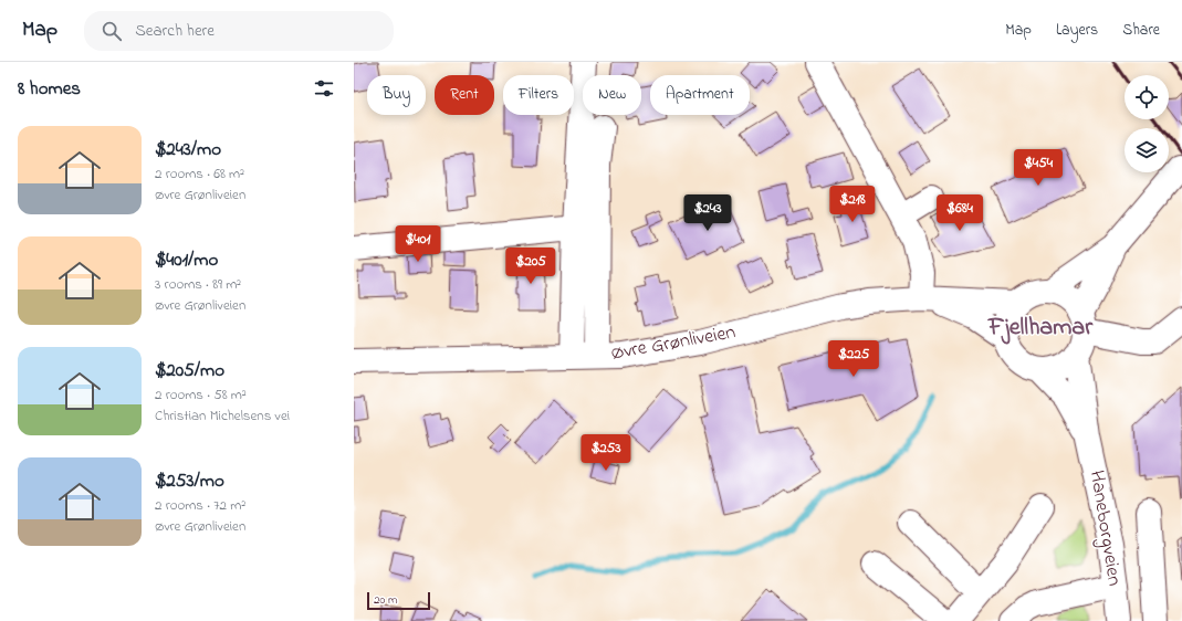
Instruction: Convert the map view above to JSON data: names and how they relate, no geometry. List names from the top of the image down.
{
  "streets": {
    "street": ["Øvre Grønliveien", "Haneborgveien"]
  },
  "crossings": [
    ["Øvre Grønliveien", "Haneborgveien"]
  ],
  "districts": ["Fjellhamar"],
  "scale_bar": "20 m",
  "page": {
    "header": "Map",
    "search": "Search here",
    "nav": ["Map", "Layers", "Share"],
    "heading": "8 homes",
    "chip": [
      "Buy",
      "Rent",
      "Filters",
      "New",
      "Apartment"
    ],
    "list": [
      {
        "name": "$243/mo",
        "note": "2 rooms · 68 m² · Øvre Grønliveien"
      },
      {
        "name": "$401/mo",
        "note": "3 rooms · 89 m² · Øvre Grønliveien"
      },
      {
        "name": "$205/mo",
        "note": "2 rooms · 58 m² · Christian Michelsens vei"
      },
      {
        "name": "$253/mo",
        "note": "2 rooms · 72 m² · Øvre Grønliveien"
      }
    ],
    "price": [
      "$454",
      "$218",
      "$243",
      "$684",
      "$401",
      "$205",
      "$225",
      "$253"
    ],
    "scale": "20 m"
  }
}
